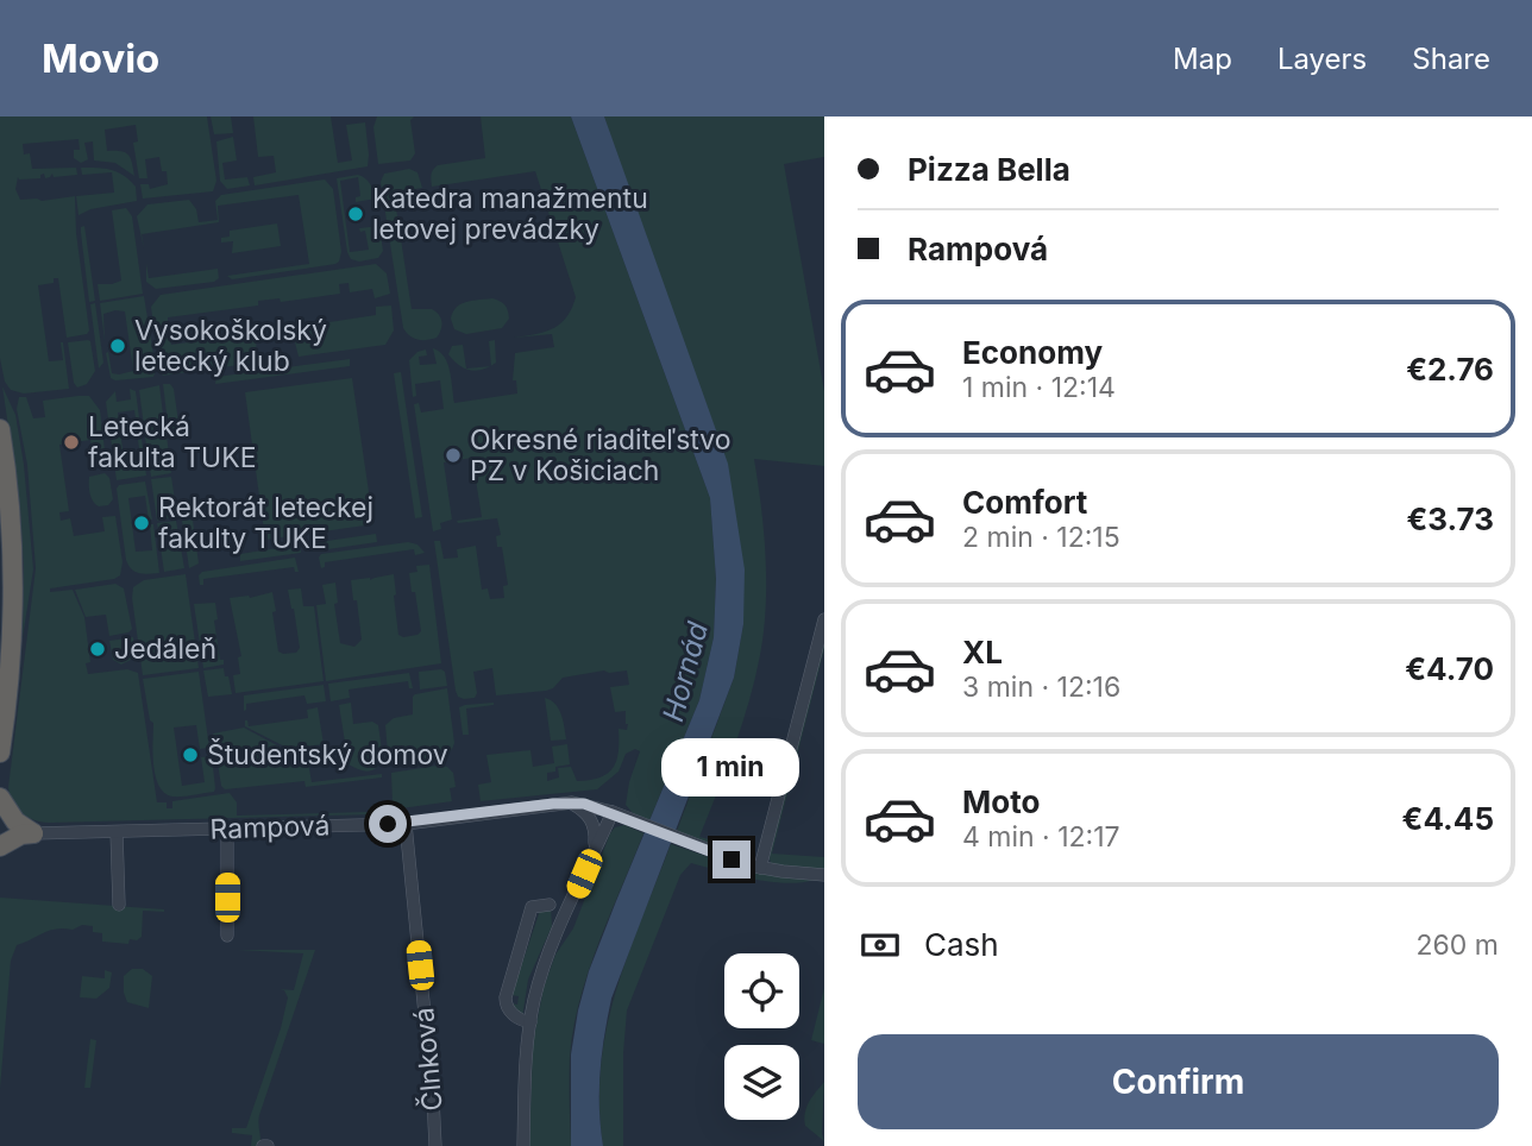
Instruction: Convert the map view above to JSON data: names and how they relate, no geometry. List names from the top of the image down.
{
  "streets": {
    "street": ["Rampová", "Člnková"]
  },
  "crossings": [
    ["Rampová", "Člnková"]
  ],
  "water": ["Hornád"],
  "places": [
    "Katedra manažmentu letovej prevádzky",
    "Vysokoškolský letecký klub",
    "Letecká fakulta TUKE",
    "Okresné riaditeľstvo PZ v Košiciach",
    "Rektorát leteckej fakulty TUKE",
    "Jedáleň",
    "Študentský domov"
  ],
  "page": {
    "header": "Movio",
    "nav": ["Map", "Layers", "Share"],
    "banner": ["Pizza Bella", "Rampová"],
    "list": [
      {
        "name": "Economy",
        "note": "1 min · 12:14",
        "value": "€2.76"
      },
      {
        "name": "Comfort",
        "note": "2 min · 12:15",
        "value": "€3.73"
      },
      {
        "name": "XL",
        "note": "3 min · 12:16",
        "value": "€4.70"
      },
      {
        "name": "Moto",
        "note": "4 min · 12:17",
        "value": "€4.45"
      }
    ],
    "bubble": "1 min",
    "pay": ["Cash", "260 m"],
    "buttons": "Confirm"
  }
}
